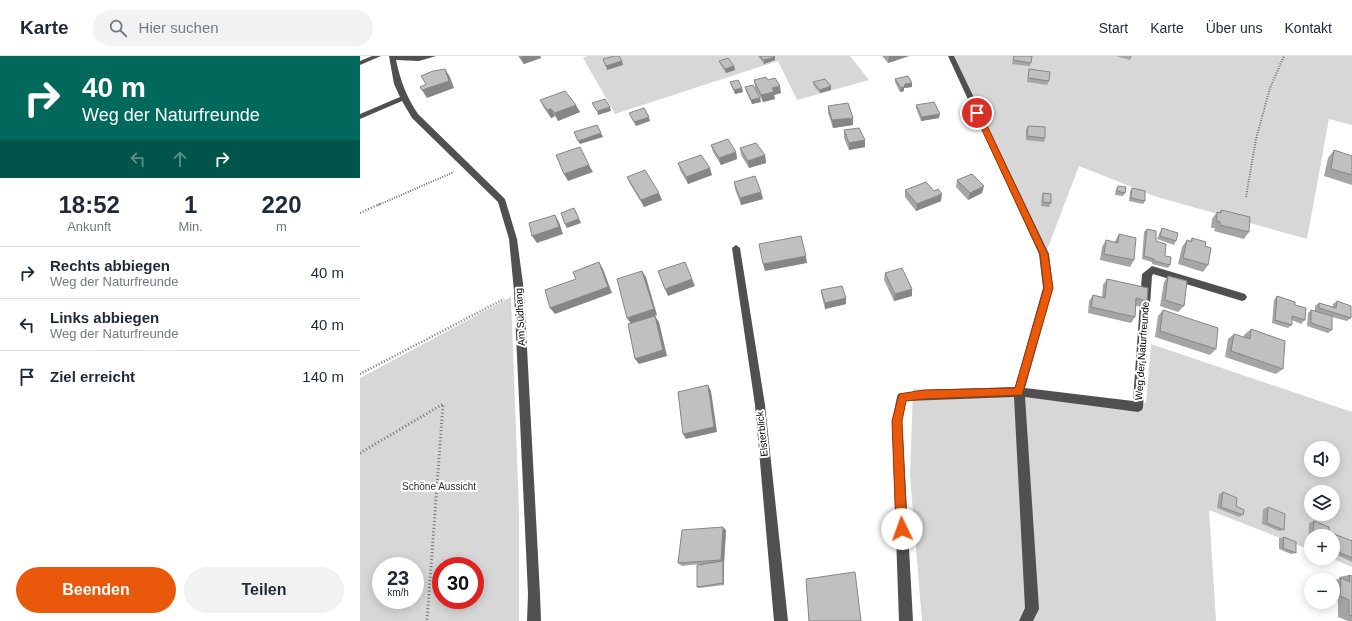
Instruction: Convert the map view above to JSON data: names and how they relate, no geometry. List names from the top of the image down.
{
  "streets": {
    "street": ["Am Südhang", "Weg der Naturfreunde", "Elsterblick"]
  },
  "parks": ["Schöne Aussicht"],
  "page": {
    "header": "Karte",
    "search": "Hier suchen",
    "nav": [
      "Start",
      "Karte",
      "Über uns",
      "Kontakt"
    ],
    "turn": ["40 m", "Weg der Naturfreunde"],
    "eta": [
      "18:52",
      "Ankunft",
      "1",
      "Min.",
      "220",
      "m"
    ],
    "list": [
      {
        "name": "Rechts abbiegen",
        "note": "Weg der Naturfreunde",
        "value": "40 m"
      },
      {
        "name": "Links abbiegen",
        "note": "Weg der Naturfreunde",
        "value": "40 m"
      },
      {
        "name": "Ziel erreicht",
        "value": "140 m"
      }
    ],
    "map_buttons": ["+", "−"],
    "speed": "23 km/h",
    "limit": "30",
    "buttons": ["Beenden", "Teilen"]
  }
}
